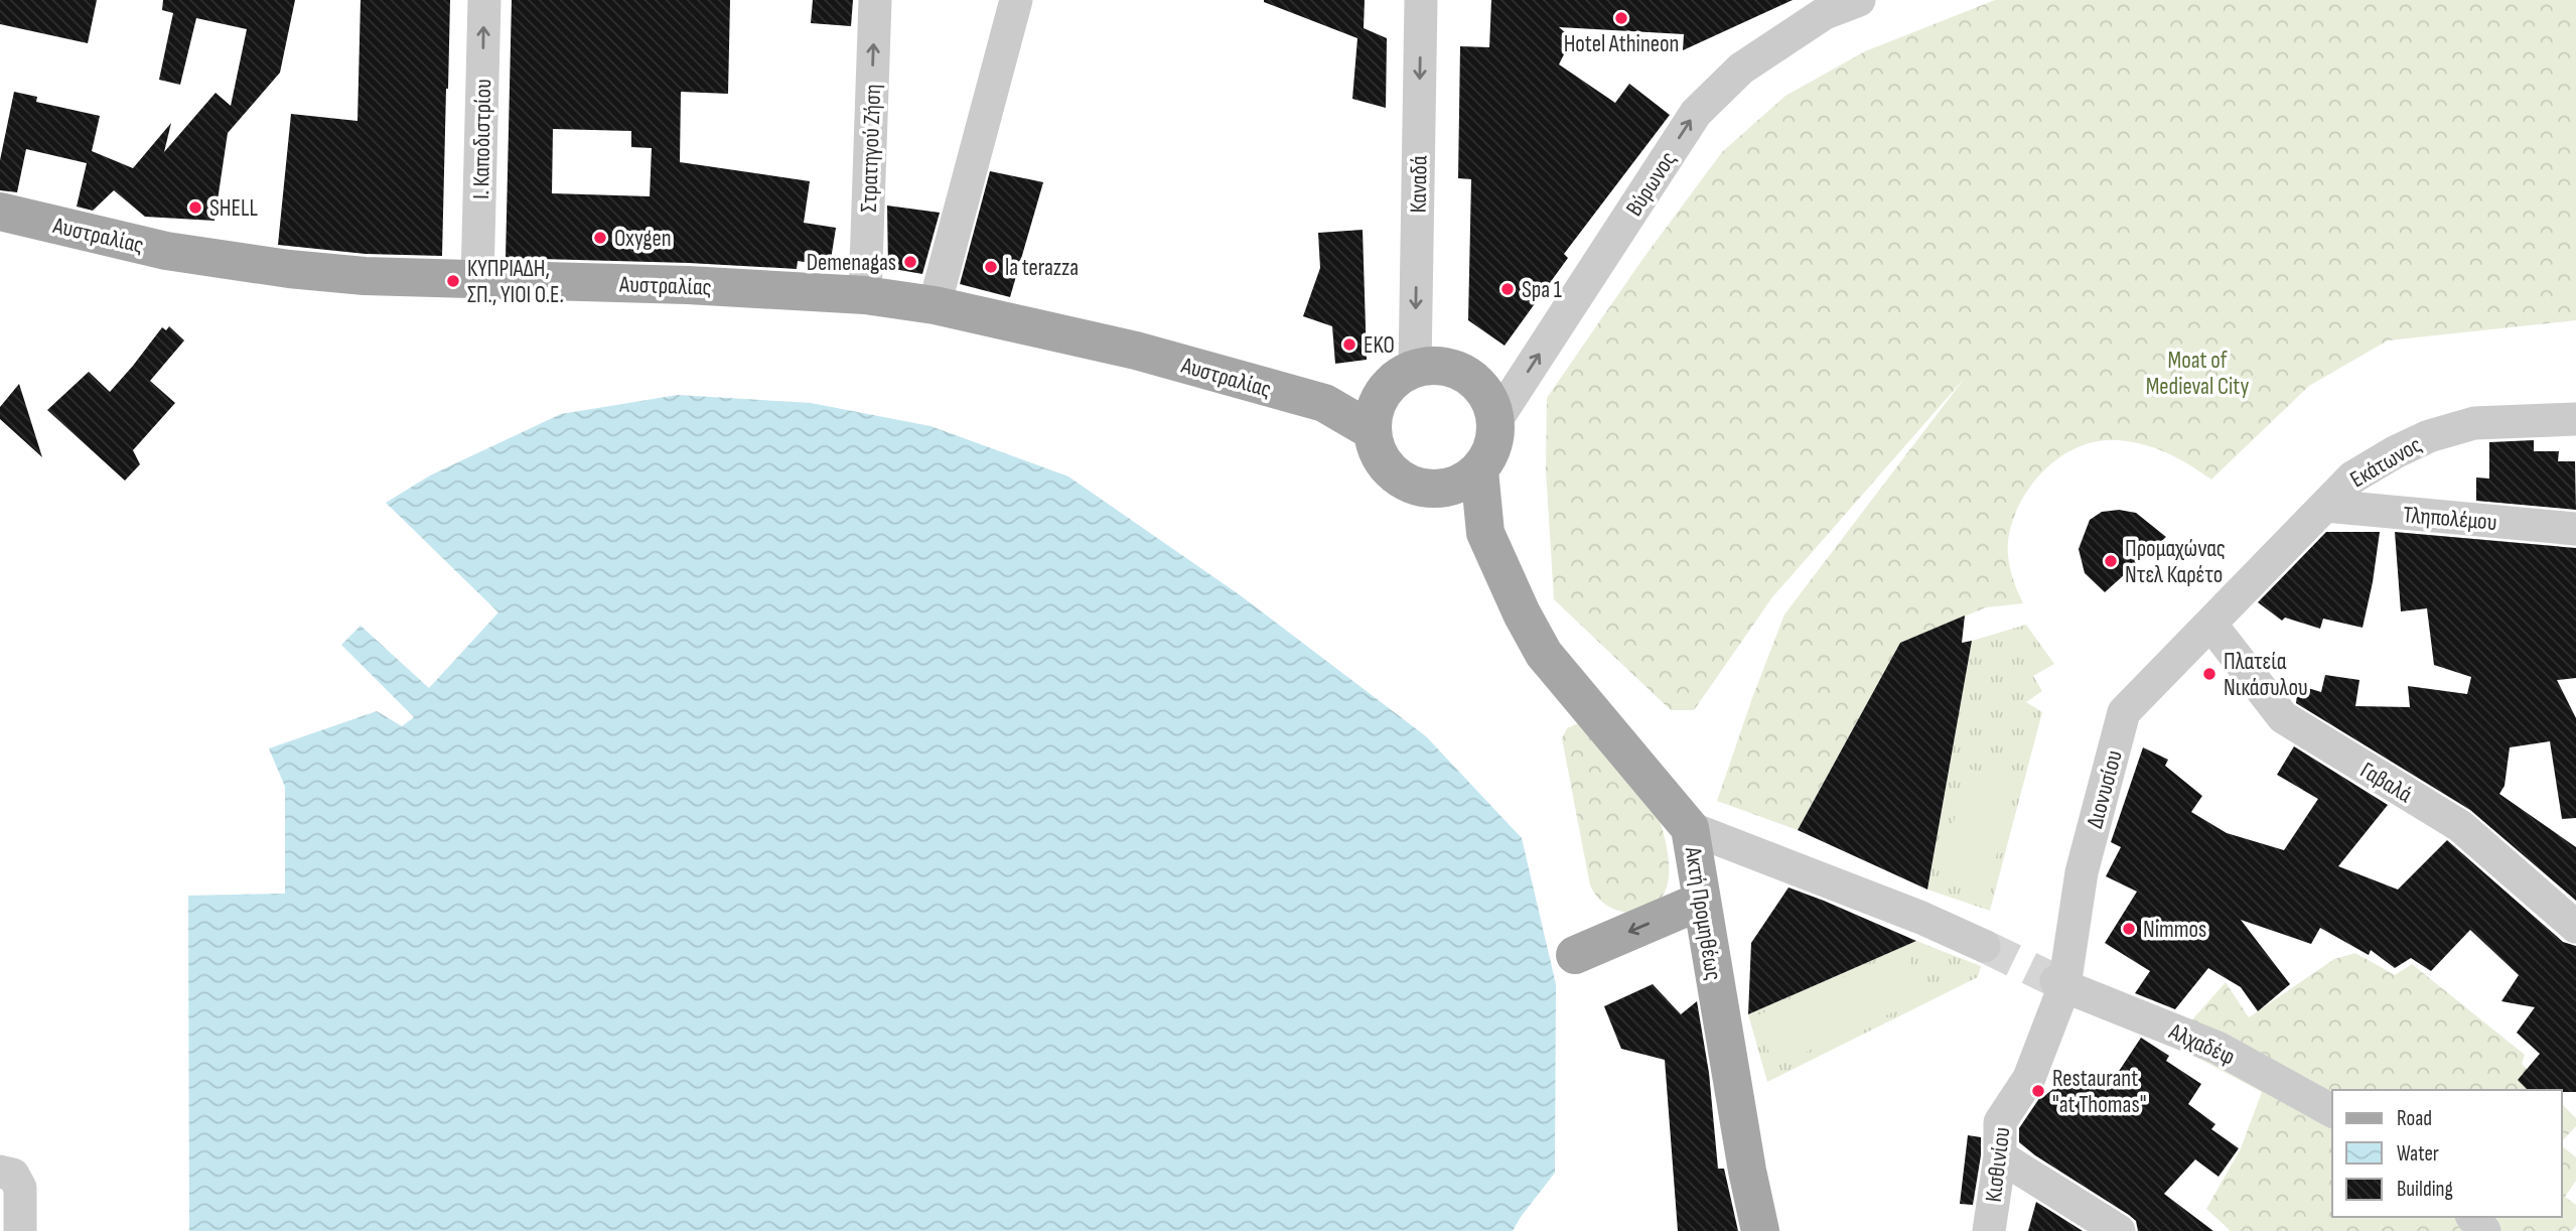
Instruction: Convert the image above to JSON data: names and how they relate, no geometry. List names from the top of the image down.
{
  "streets": {
    "main road": ["Αυστραλίας", "Ακτή Προμηθέως"],
    "street": [
      "Ι. Καποδιστρίου",
      "Στρατηγού Ζήση",
      "Βύρωνος",
      "Καναδά",
      "Εκάτωνος",
      "Τληπολέμου",
      "Γαβαλά",
      "Διονυσίου",
      "Αλχαδέφ",
      "Κισθινίου"
    ]
  },
  "crossings": [
    ["Ι. Καποδιστρίου", "Αυστραλίας"],
    ["Στρατηγού Ζήση", "Αυστραλίας"],
    ["Βύρωνος", "Καναδά"],
    ["Εκάτωνος", "Τληπολέμου"],
    ["Εκάτωνος", "Γαβαλά"],
    ["Εκάτωνος", "Διονυσίου"],
    ["Γαβαλά", "Διονυσίου"],
    ["Διονυσίου", "Αλχαδέφ"],
    ["Διονυσίου", "Κισθινίου"],
    ["Αλχαδέφ", "Κισθινίου"]
  ],
  "one_way": ["Ι. Καποδιστρίου", "Βύρωνος", "Καναδά"],
  "parks": ["Moat of Medieval City"],
  "places": [
    "Hotel Athineon",
    "SHELL",
    "Oxygen",
    "Demenagas",
    "la terazza",
    "ΚΥΠΡΙΑΔΗ, ΣΠ., ΥΙΟΙ Ο.Ε.",
    "Spa 1",
    "EKO",
    "Προμαχώνας Ντελ Καρέτο",
    "Πλατεία Νικάσυλου",
    "Nimmos",
    "Restaurant \"at Thomas\""
  ],
  "legend": ["Road", "Water", "Building"]
}
